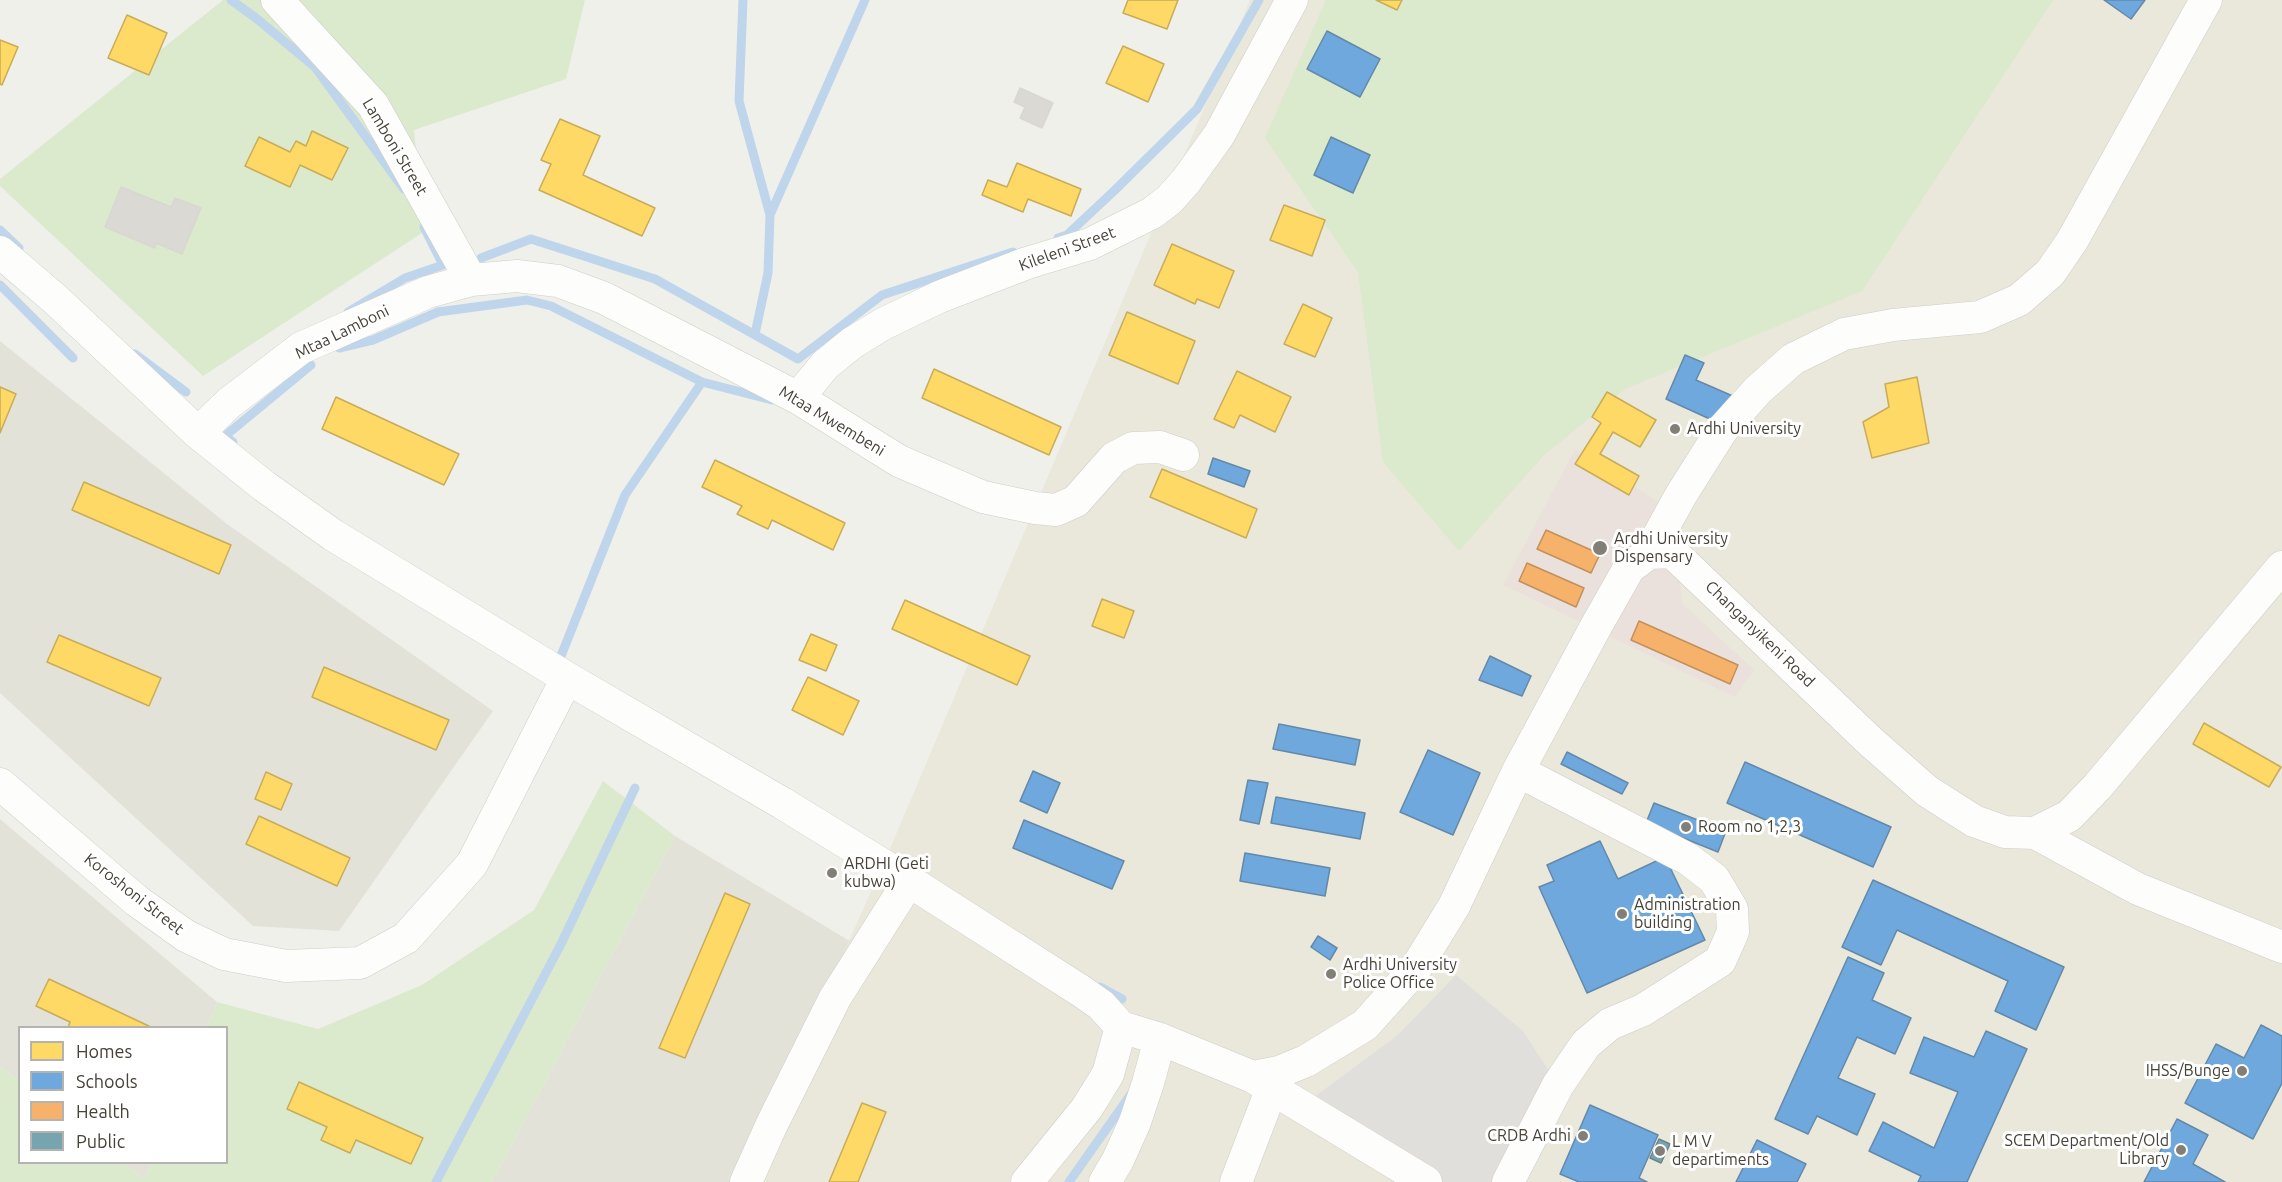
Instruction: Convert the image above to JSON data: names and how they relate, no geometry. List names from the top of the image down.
{
  "streets": {
    "street": [
      "Lamboni Street",
      "Kileleni Street",
      "Mtaa Lamboni",
      "Mtaa Mwembeni",
      "Changanyikeni Road",
      "Koroshoni Street"
    ]
  },
  "crossings": [
    ["Lamboni Street", "Mtaa Lamboni"],
    ["Lamboni Street", "Mtaa Mwembeni"],
    ["Kileleni Street", "Mtaa Mwembeni"],
    ["Mtaa Lamboni", "Mtaa Mwembeni"]
  ],
  "places": [
    "Ardhi University",
    "Ardhi University Dispensary",
    "Room no 1,2,3",
    "ARDHI (Geti kubwa)",
    "Administration building",
    "Ardhi University Police Office",
    "IHSS/Bunge",
    "CRDB Ardhi",
    "SCEM Department/Old Library",
    "L M V departiments"
  ],
  "legend": [
    "Homes",
    "Schools",
    "Health",
    "Public"
  ]
}
